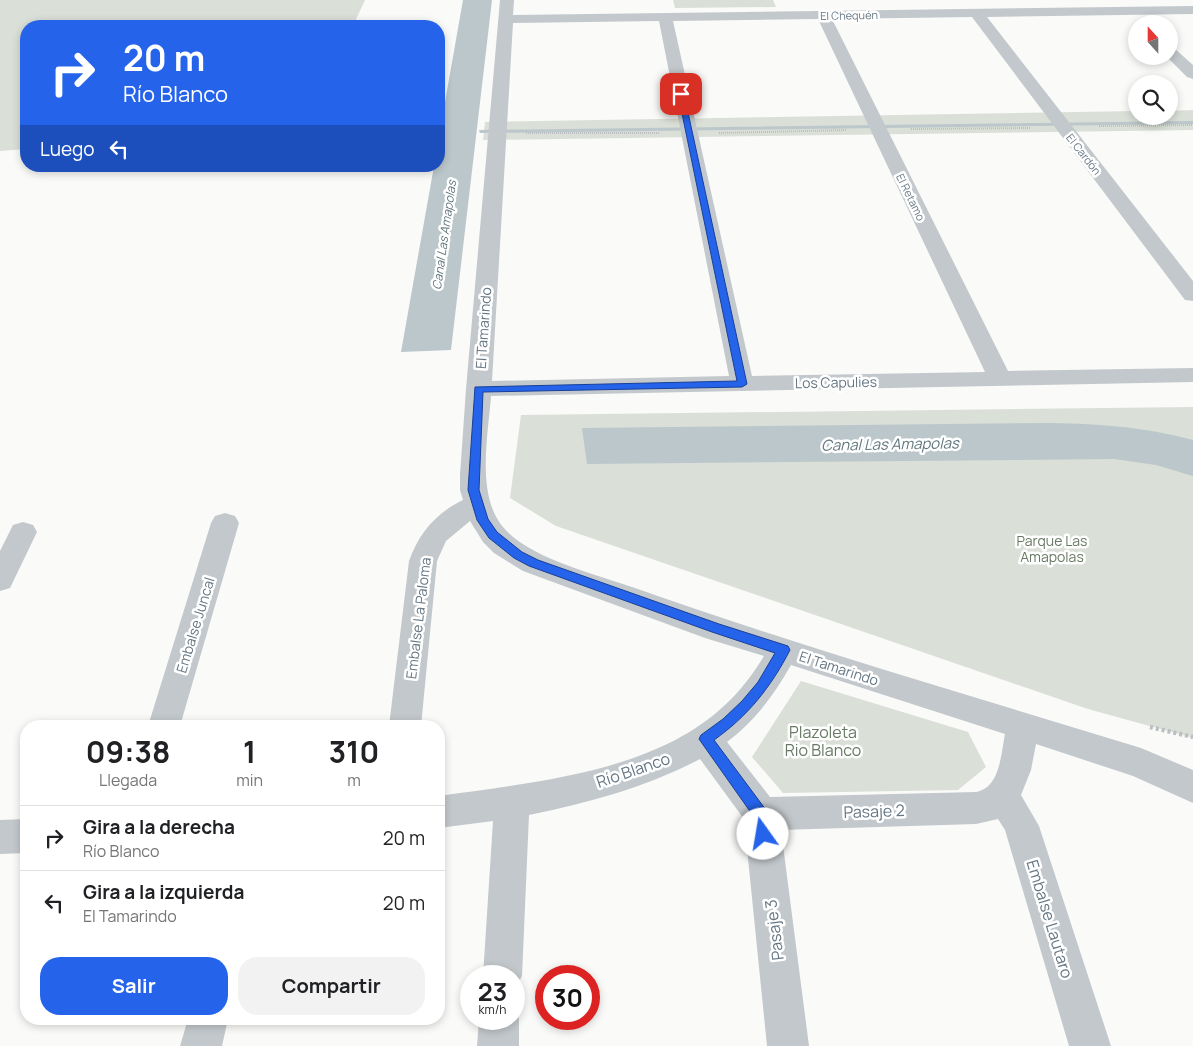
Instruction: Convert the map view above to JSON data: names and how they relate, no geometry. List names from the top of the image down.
{
  "streets": {
    "street": [
      "El Chequén",
      "El Cardón",
      "El Retamo",
      "El Tamarindo",
      "Los Capulies",
      "Embalse La Paloma",
      "Embalse Juncal",
      "Río Blanco",
      "Pasaje 2",
      "Embalse Lautaro",
      "Pasaje 3"
    ]
  },
  "crossings": [
    ["El Chequén", "El Cardón"],
    ["El Chequén", "El Retamo"],
    ["El Chequén", "El Tamarindo"],
    ["El Retamo", "Los Capulies"],
    ["El Tamarindo", "Los Capulies"],
    ["El Tamarindo", "Embalse La Paloma"],
    ["El Tamarindo", "Río Blanco"],
    ["Pasaje 2", "Embalse Lautaro"],
    ["Pasaje 2", "Pasaje 3"]
  ],
  "water": ["Canal Las Amapolas"],
  "parks": ["Parque Las Amapolas", "Plazoleta Rio Blanco"],
  "north": "top",
  "page": {
    "turn": ["20 m", "Río Blanco"],
    "then": "Luego",
    "eta": [
      "09:38",
      "Llegada",
      "1",
      "min",
      "310",
      "m"
    ],
    "list": [
      {
        "name": "Gira a la derecha",
        "note": "Río Blanco",
        "value": "20 m"
      },
      {
        "name": "Gira a la izquierda",
        "note": "El Tamarindo",
        "value": "20 m"
      }
    ],
    "buttons": ["Salir", "Compartir"],
    "speed": "23 km/h",
    "limit": "30"
  }
}
